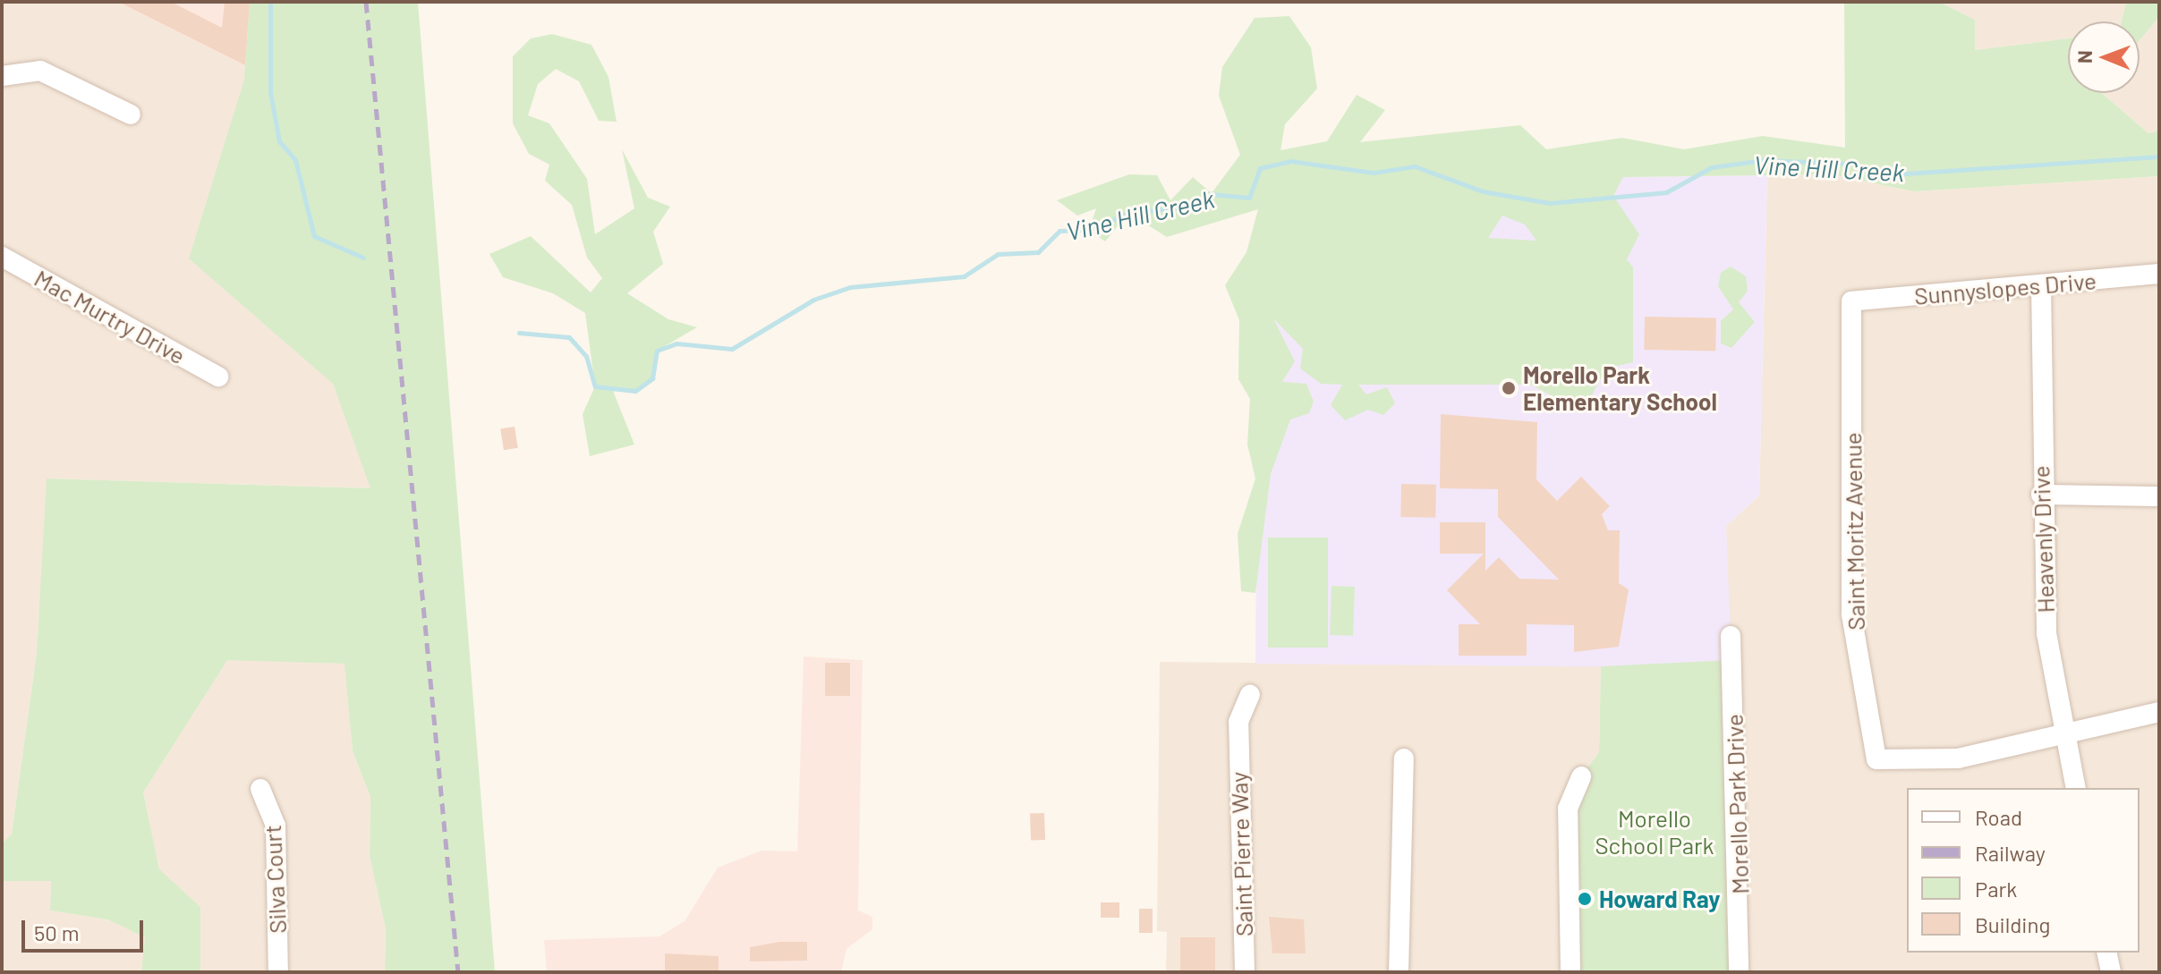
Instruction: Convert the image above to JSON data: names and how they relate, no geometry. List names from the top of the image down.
{
  "streets": {
    "street": [
      "Sunnyslopes Drive",
      "Mac Murtry Drive",
      "Saint Moritz Avenue",
      "Heavenly Drive",
      "Morello Park Drive",
      "Saint Pierre Way",
      "Silva Court"
    ]
  },
  "crossings": [
    ["Sunnyslopes Drive", "Saint Moritz Avenue"],
    ["Sunnyslopes Drive", "Heavenly Drive"],
    ["Saint Moritz Avenue", "Heavenly Drive"]
  ],
  "water": ["Vine Hill Creek"],
  "parks": ["Morello School Park"],
  "places": ["Morello Park Elementary School", "Howard Ray"],
  "legend": [
    "Road",
    "Railway",
    "Park",
    "Building"
  ],
  "scale_bar": "50 m",
  "north": "left"
}
